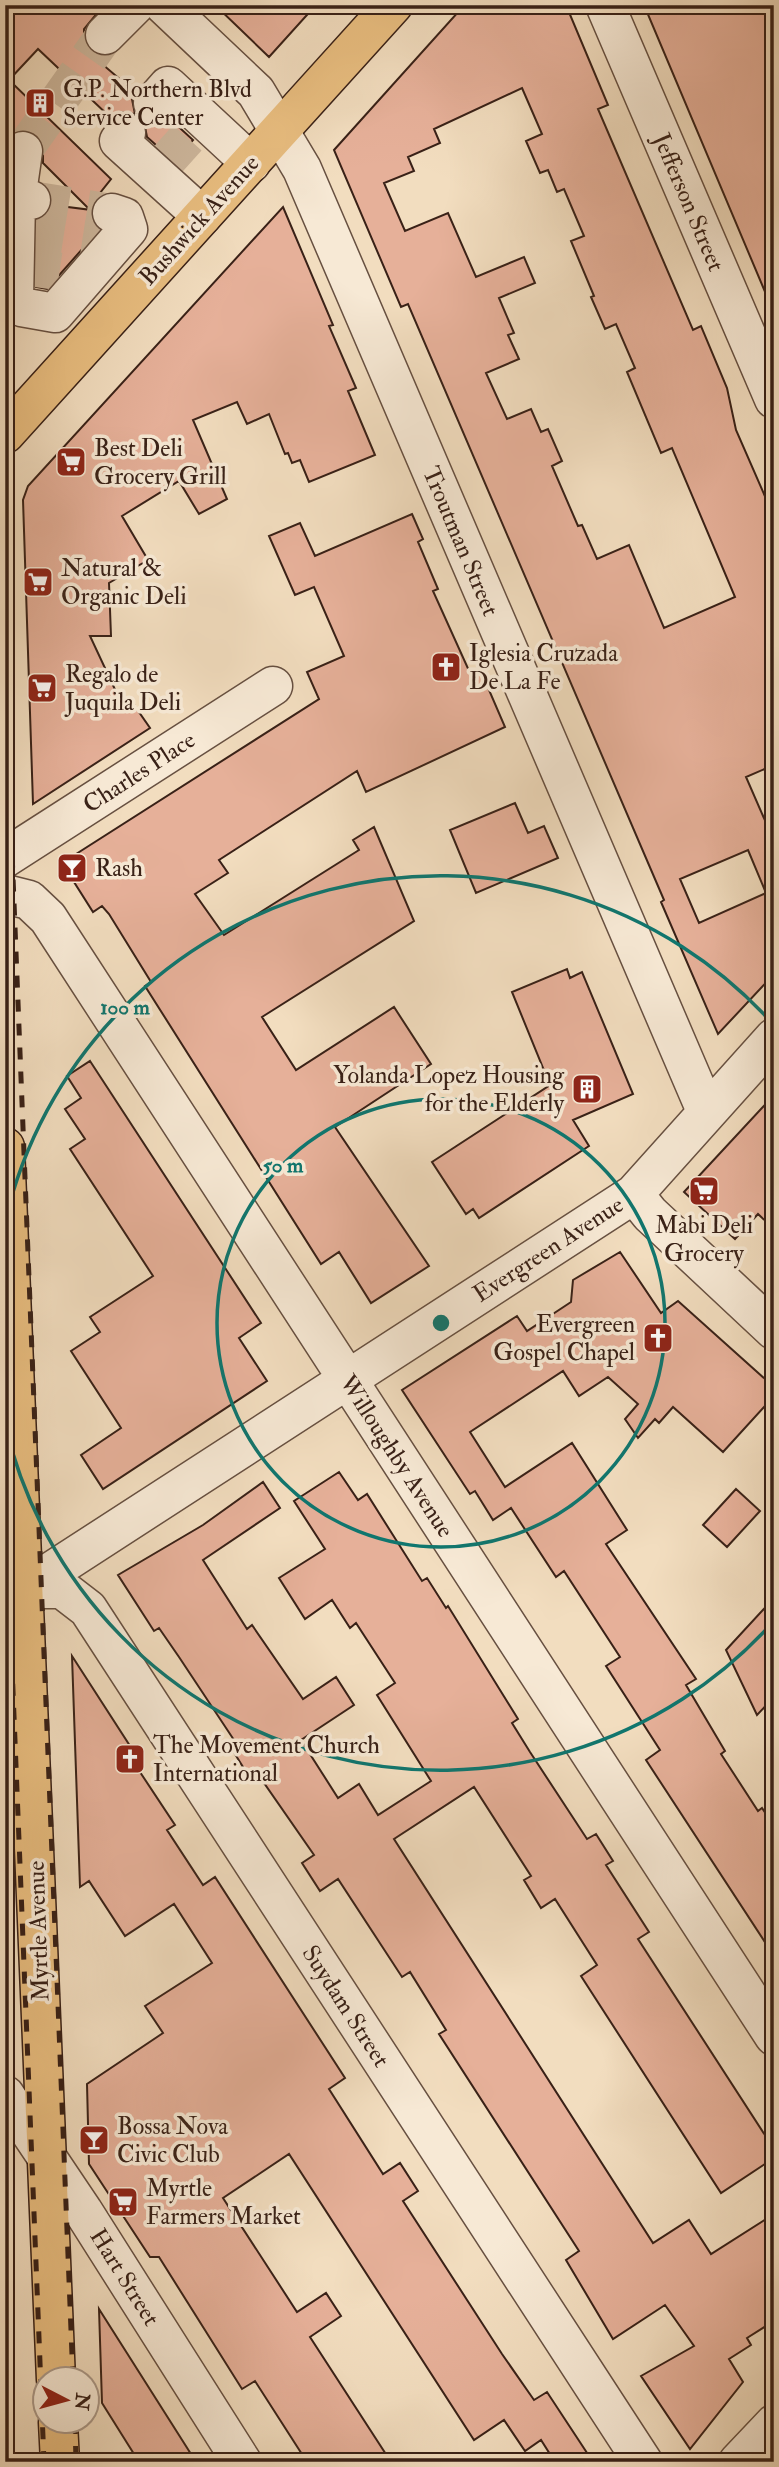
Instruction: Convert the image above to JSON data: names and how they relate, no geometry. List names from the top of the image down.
{
  "streets": {
    "main road": ["Bushwick Avenue", "Myrtle Avenue"],
    "street": [
      "Jefferson Street",
      "Troutman Street",
      "Charles Place",
      "Evergreen Avenue",
      "Willoughby Avenue",
      "Suydam Street",
      "Hart Street"
    ]
  },
  "crossings": [
    ["Bushwick Avenue", "Troutman Street"],
    ["Troutman Street", "Evergreen Avenue"],
    ["Evergreen Avenue", "Willoughby Avenue"],
    ["Evergreen Avenue", "Myrtle Avenue"],
    ["Evergreen Avenue", "Suydam Street"],
    ["Myrtle Avenue", "Suydam Street"],
    ["Myrtle Avenue", "Hart Street"]
  ],
  "places": {
    "building": ["G.P. Northern Blvd Service Center", "Yolanda Lopez Housing for the Elderly"],
    "supermarket": [
      "Best Deli Grocery Grill",
      "Natural & Organic Deli",
      "Regalo de Juquila Deli",
      "Mabi Deli Grocery",
      "Myrtle Farmers Market"
    ],
    "church": ["Iglesia Cruzada De La Fe", "Evergreen Gospel Chapel", "The Movement Church International"],
    "bar": ["Rash", "Bossa Nova Civic Club"]
  },
  "north": "right",
  "rings": ["100 m", "50 m"]
}
